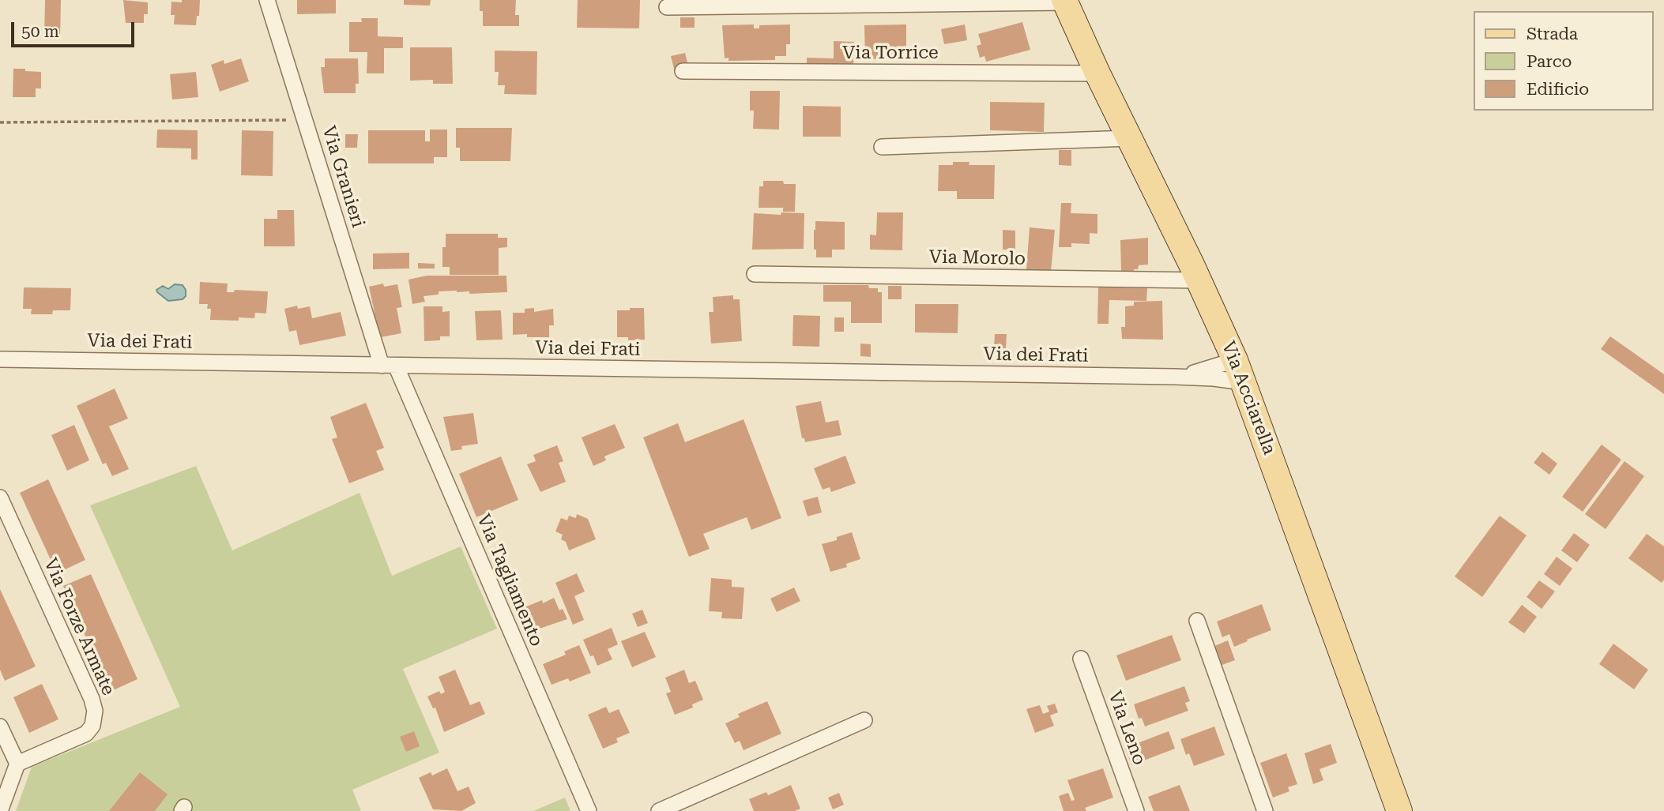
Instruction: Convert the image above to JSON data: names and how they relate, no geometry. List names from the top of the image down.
{
  "streets": {
    "main road": ["Via Acciarella"],
    "street": [
      "Via Torrice",
      "Via Granieri",
      "Via Morolo",
      "Via dei Frati",
      "Via Tagliamento",
      "Via Forze Armate",
      "Via Leno"
    ]
  },
  "crossings": [
    ["Via Torrice", "Via Acciarella"],
    ["Via Granieri", "Via dei Frati"],
    ["Via Granieri", "Via Tagliamento"],
    ["Via Morolo", "Via Acciarella"],
    ["Via dei Frati", "Via Acciarella"],
    ["Via dei Frati", "Via Tagliamento"]
  ],
  "legend": ["Strada", "Parco", "Edificio"],
  "scale_bar": "50 m"
}
